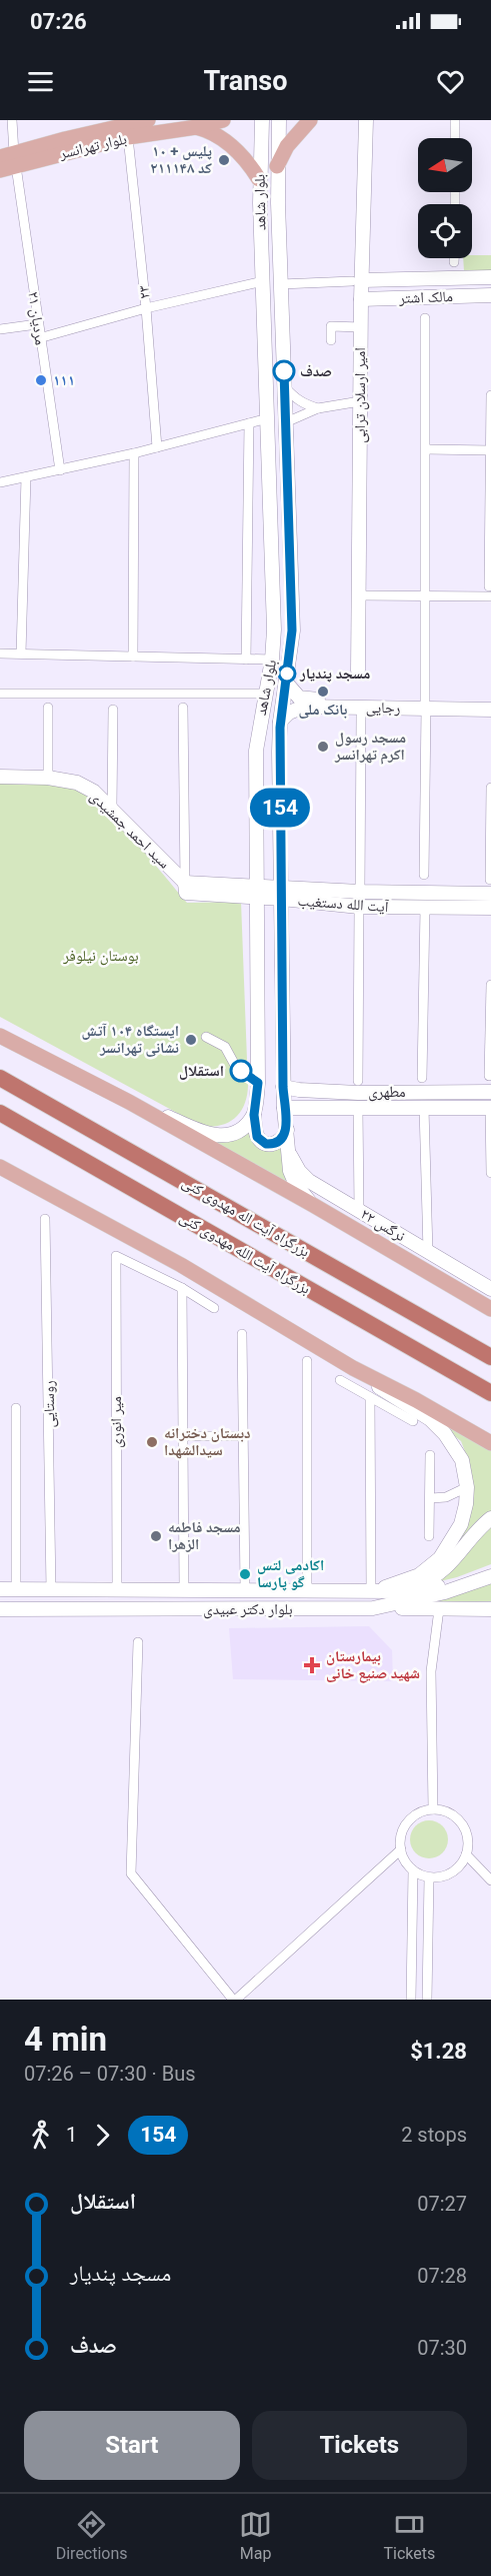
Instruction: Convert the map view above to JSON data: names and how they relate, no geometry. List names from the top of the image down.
{
  "streets": {
    "highway": ["بزرگراه آیت اله مهدوی کنی", "بزرگراه آیت الله مهدوی کنی"],
    "main road": [
      "بلوار تهرانسر",
      "بلوار شاهد",
      "مالک اشتر",
      "امیر ارسلان ترابی",
      "رجایی",
      "سید احمد جمشیدی",
      "آیت الله دستغیب",
      "مطهری",
      "نرگس ۲۲",
      "بلوار دکتر عبیدی"
    ],
    "street": [
      "۲۳",
      "۲۱ مردیان",
      "روستایی",
      "میر انوری"
    ]
  },
  "crossings": [
    ["بلوار تهرانسر", "۲۳"],
    ["بلوار تهرانسر", "۲۱ مردیان"],
    ["بلوار شاهد", "رجایی"],
    ["بلوار شاهد", "آیت الله دستغیب"],
    ["بلوار شاهد", "مطهری"],
    ["بلوار شاهد", "نرگس ۲۲"],
    ["مالک اشتر", "امیر ارسلان ترابی"],
    ["سید احمد جمشیدی", "آیت الله دستغیب"],
    ["روستایی", "بلوار دکتر عبیدی"],
    ["میر انوری", "بلوار دکتر عبیدی"]
  ],
  "parks": ["بوستان نیلوفر"],
  "places": {
    "other": [
      "پلیس + ۱۰ کد ۲۱۱۱۴۸",
      "صدف",
      "۱۱۱",
      "مسجد پندیار",
      "بانک ملی",
      "مسجد رسول اکرم تهرانسر",
      "ایستگاه ۱۰۴ آتش ‌نشانی تهرانسر",
      "استقلال",
      "دبستان دخترانه سیدالشهدا",
      "مسجد فاطمه الزهرا",
      "اکادمی لتس گو پارسا"
    ],
    "health": ["بیمارستان شهید صنیع خانی"]
  },
  "lines": ["bus line 154"],
  "north": "left",
  "page": {
    "status": "07:26",
    "header": "Transo",
    "on_map": "154",
    "heading": ["4 min", "07:26 – 07:30 · Bus", "$1.28"],
    "legs": ["1", "154", "2 stops"],
    "list": [
      {
        "name": "استقلال",
        "value": "07:27"
      },
      {
        "name": "مسجد پندیار",
        "value": "07:28"
      },
      {
        "name": "صدف",
        "value": "07:30"
      }
    ],
    "buttons": ["Start", "Tickets"],
    "tabs": ["Directions", "Map", "Tickets"]
  }
}
